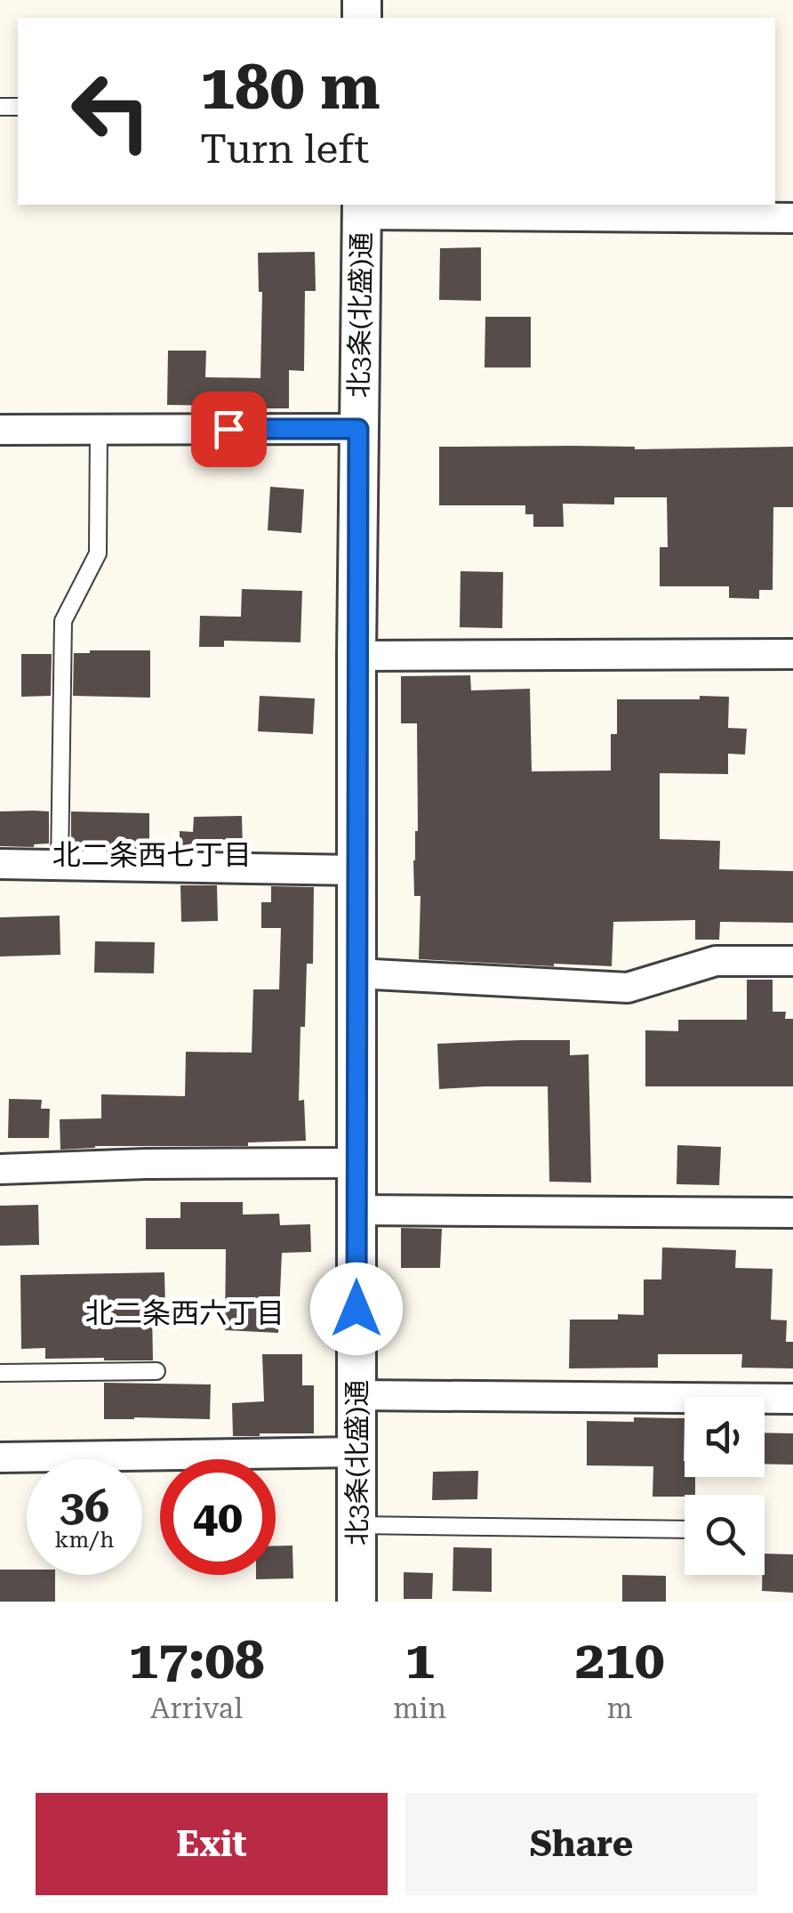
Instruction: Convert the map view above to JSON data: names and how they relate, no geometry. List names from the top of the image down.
{
  "streets": {
    "street": ["北3条(北盛)通"]
  },
  "districts": ["北二条西七丁目", "北二条西六丁目"],
  "page": {
    "turn": ["180 m", "Turn left"],
    "speed": "36 km/h",
    "limit": "40",
    "eta": [
      "17:08",
      "Arrival",
      "1",
      "min",
      "210",
      "m"
    ],
    "buttons": ["Exit", "Share"]
  }
}
